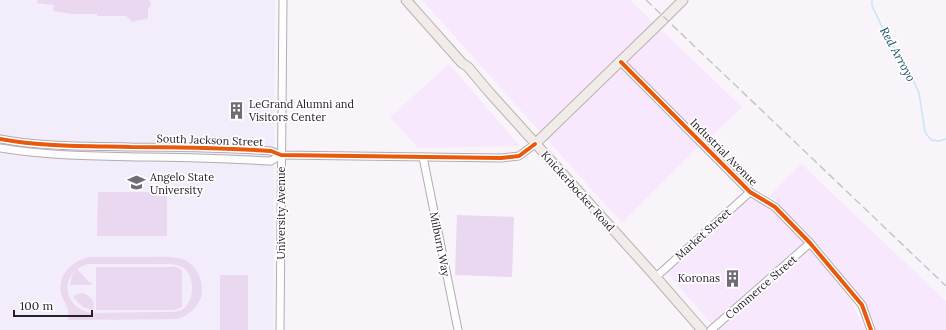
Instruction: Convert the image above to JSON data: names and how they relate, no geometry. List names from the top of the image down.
{
  "streets": {
    "main road": ["South Jackson Street", "Knickerbocker Road"],
    "street": [
      "Industrial Avenue",
      "University Avenue",
      "Market Street",
      "Milburn Way",
      "Commerce Street"
    ]
  },
  "crossings": [
    ["South Jackson Street", "Industrial Avenue"],
    ["South Jackson Street", "Knickerbocker Road"],
    ["South Jackson Street", "University Avenue"],
    ["South Jackson Street", "Milburn Way"],
    ["Industrial Avenue", "Market Street"],
    ["Industrial Avenue", "Commerce Street"],
    ["Knickerbocker Road", "Market Street"]
  ],
  "water": ["Red Arroyo"],
  "places": {
    "building": ["LeGrand Alumni and Visitors Center", "Koronas"],
    "school or university": ["Angelo State University"]
  },
  "scale_bar": "100 m"
}
